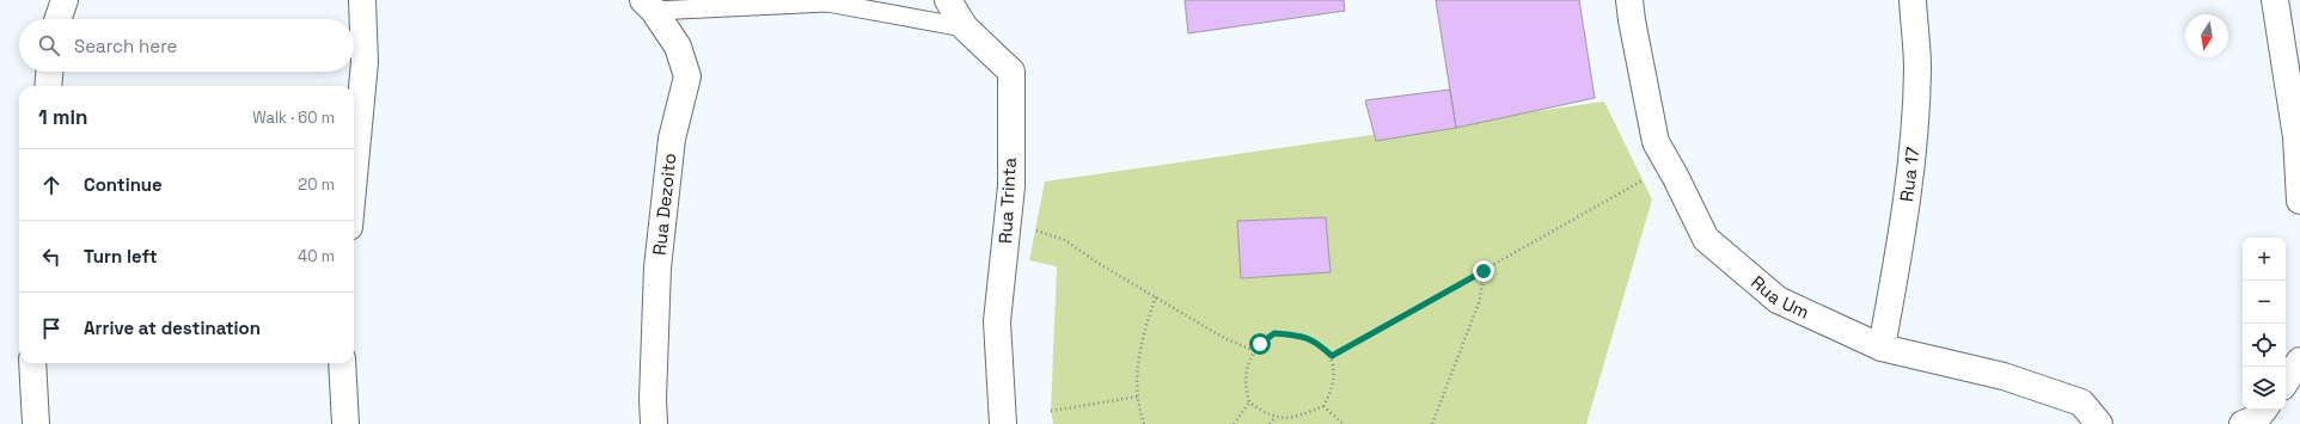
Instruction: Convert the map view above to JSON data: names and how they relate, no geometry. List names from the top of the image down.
{
  "streets": {
    "street": [
      "Rua 17",
      "Rua Trinta",
      "Rua Dezoito",
      "Rua Um"
    ]
  },
  "crossings": [
    ["Rua 17", "Rua Um"]
  ],
  "north": "bottom",
  "page": {
    "search": "Search here",
    "heading": ["1 min", "Walk · 60 m"],
    "list": [
      ["Continue", "20 m"],
      ["Turn left", "40 m"],
      "Arrive at destination"
    ],
    "map_buttons": ["+", "−"]
  }
}
